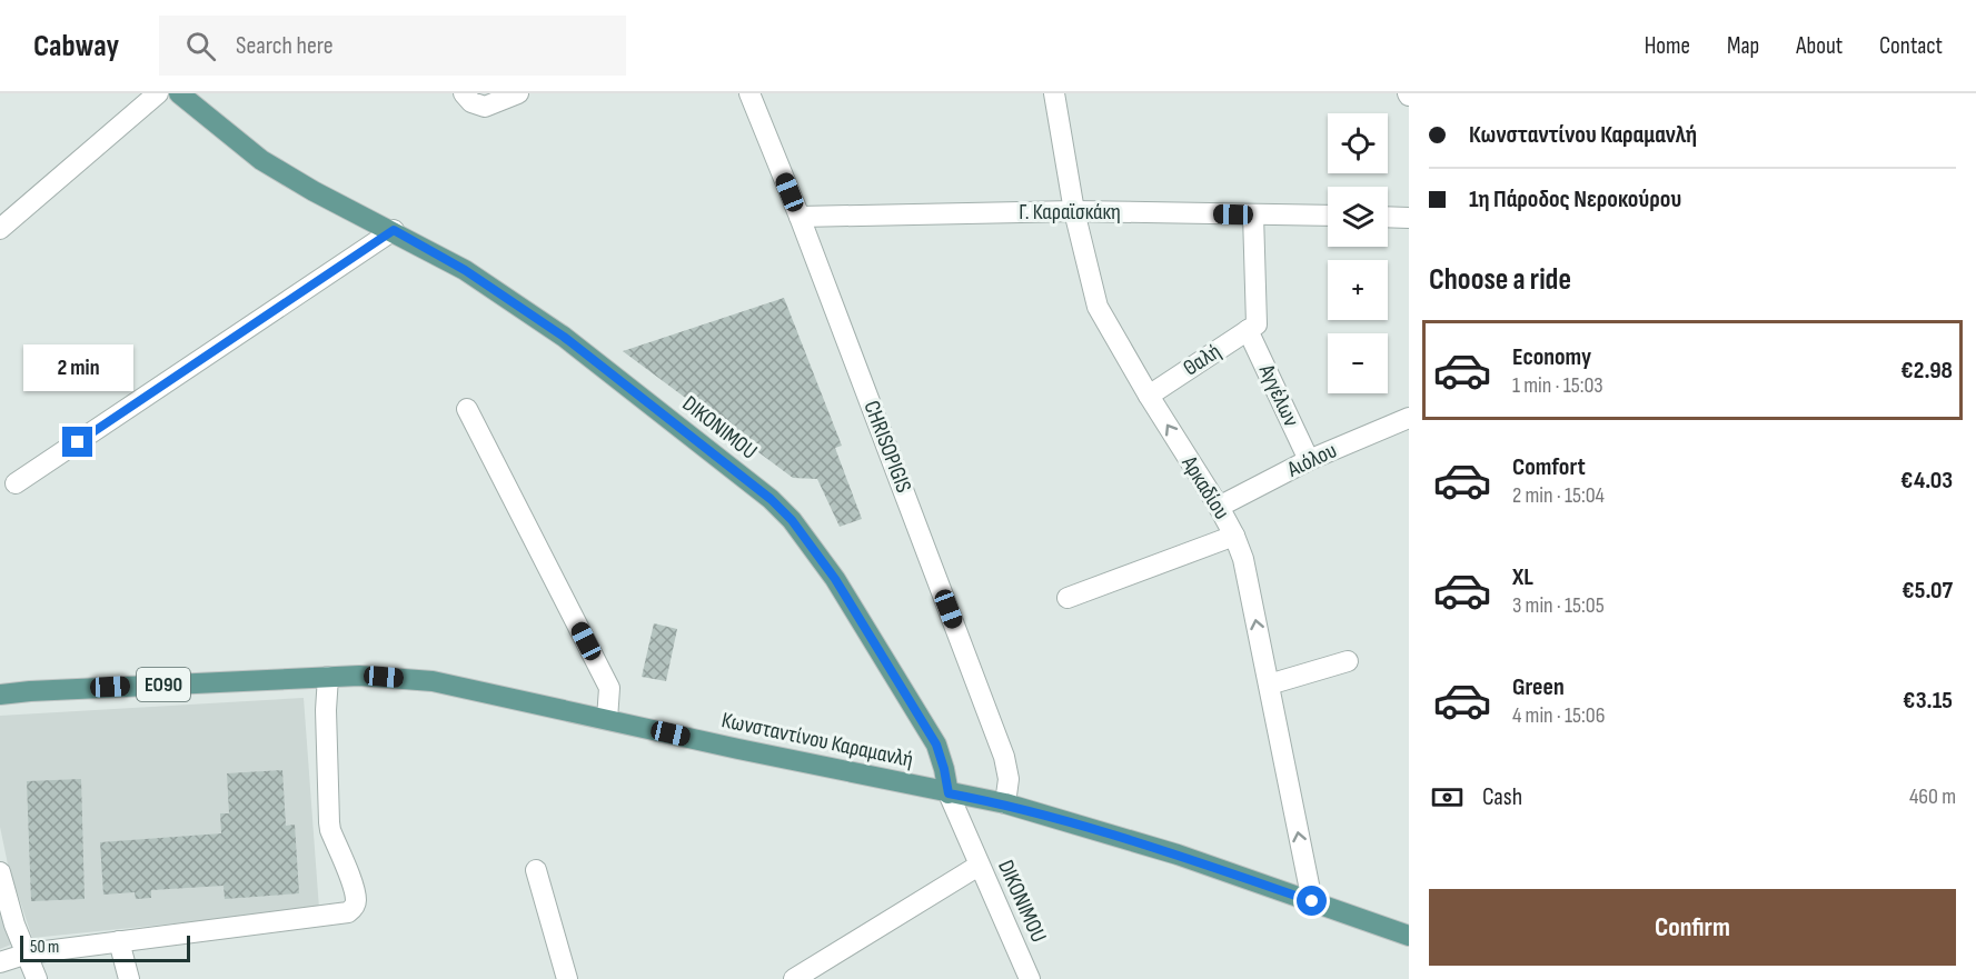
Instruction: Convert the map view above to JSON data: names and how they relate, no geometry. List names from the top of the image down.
{
  "streets": {
    "main road": ["DIKONIMOU", "ΕΟ90", "Κωνσταντίνου Καραμανλή"],
    "street": [
      "Γ. Καραϊσκάκη",
      "Θαλή",
      "Αγγέλων",
      "CHRISOPIGIS",
      "Αιόλου",
      "Αρκαδίου"
    ]
  },
  "crossings": [
    ["Γ. Καραϊσκάκη", "Αγγέλων"],
    ["Γ. Καραϊσκάκη", "CHRISOPIGIS"],
    ["Γ. Καραϊσκάκη", "Αρκαδίου"],
    ["Θαλή", "Αγγέλων"],
    ["Θαλή", "Αρκαδίου"],
    ["Αγγέλων", "Αιόλου"],
    ["DIKONIMOU", "Κωνσταντίνου Καραμανλή"],
    ["CHRISOPIGIS", "Κωνσταντίνου Καραμανλή"],
    ["Αιόλου", "Αρκαδίου"],
    ["Αρκαδίου", "Κωνσταντίνου Καραμανλή"]
  ],
  "one_way": ["Αρκαδίου"],
  "scale_bar": "50 m",
  "page": {
    "header": "Cabway",
    "search": "Search here",
    "nav": [
      "Home",
      "Map",
      "About",
      "Contact"
    ],
    "banner": ["Κωνσταντίνου Καραμανλή", "1η Πάροδος Νεροκούρου"],
    "map_buttons": ["+", "−"],
    "heading": "Choose a ride",
    "list": [
      {
        "name": "Economy",
        "note": "1 min · 15:03",
        "value": "€2.98"
      },
      {
        "name": "Comfort",
        "note": "2 min · 15:04",
        "value": "€4.03"
      },
      {
        "name": "XL",
        "note": "3 min · 15:05",
        "value": "€5.07"
      },
      {
        "name": "Green",
        "note": "4 min · 15:06",
        "value": "€3.15"
      }
    ],
    "bubble": "2 min",
    "pay": ["Cash", "460 m"],
    "buttons": "Confirm",
    "scale": "50 m"
  }
}
